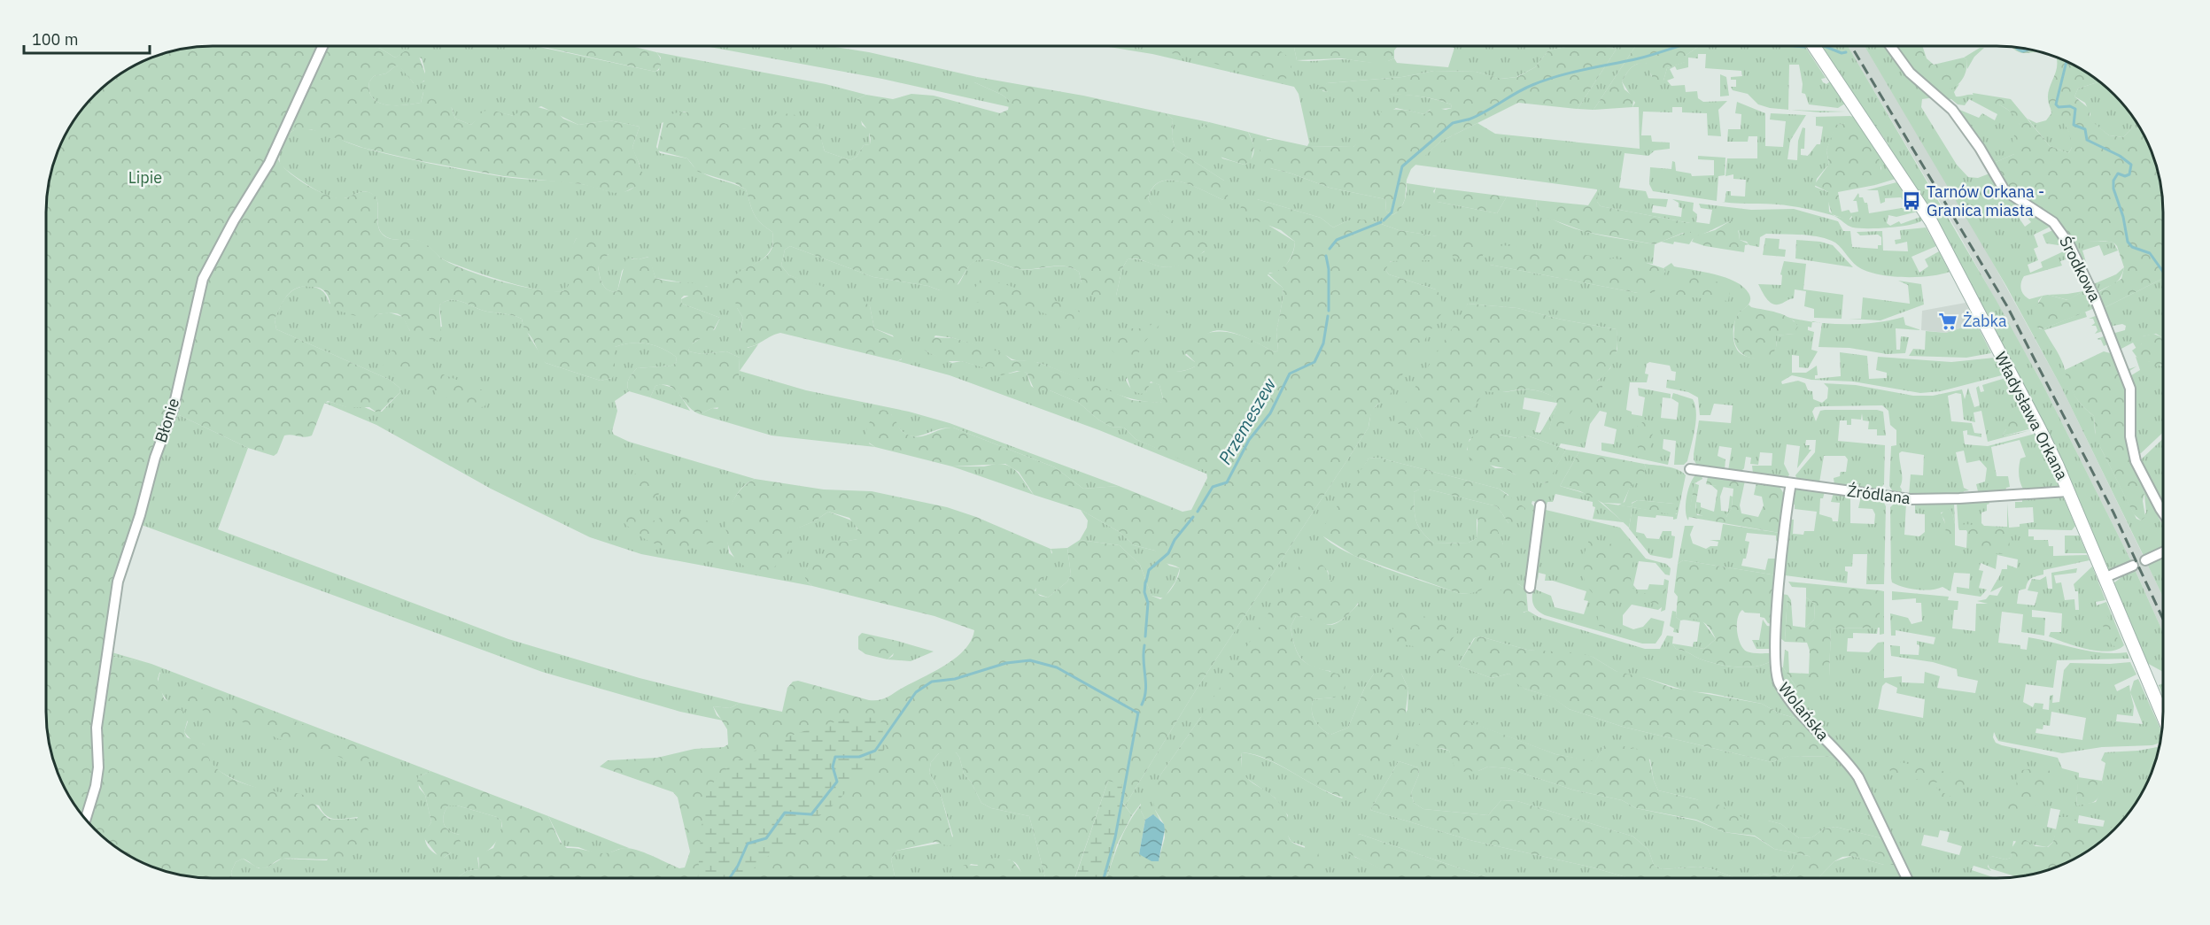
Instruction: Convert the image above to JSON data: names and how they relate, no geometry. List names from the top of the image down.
{
  "streets": {
    "street": [
      "Środkowa",
      "Władysława Orkana",
      "Błonie",
      "Źródlana",
      "Wolańska"
    ]
  },
  "crossings": [
    ["Władysława Orkana", "Źródlana"],
    ["Źródlana", "Wolańska"]
  ],
  "water": ["Przemeszew"],
  "parks": ["Lipie"],
  "places": {
    "bus stop": ["Tarnów Orkana - Granica miasta"],
    "supermarket": ["Żabka"]
  },
  "scale_bar": "100 m"
}
